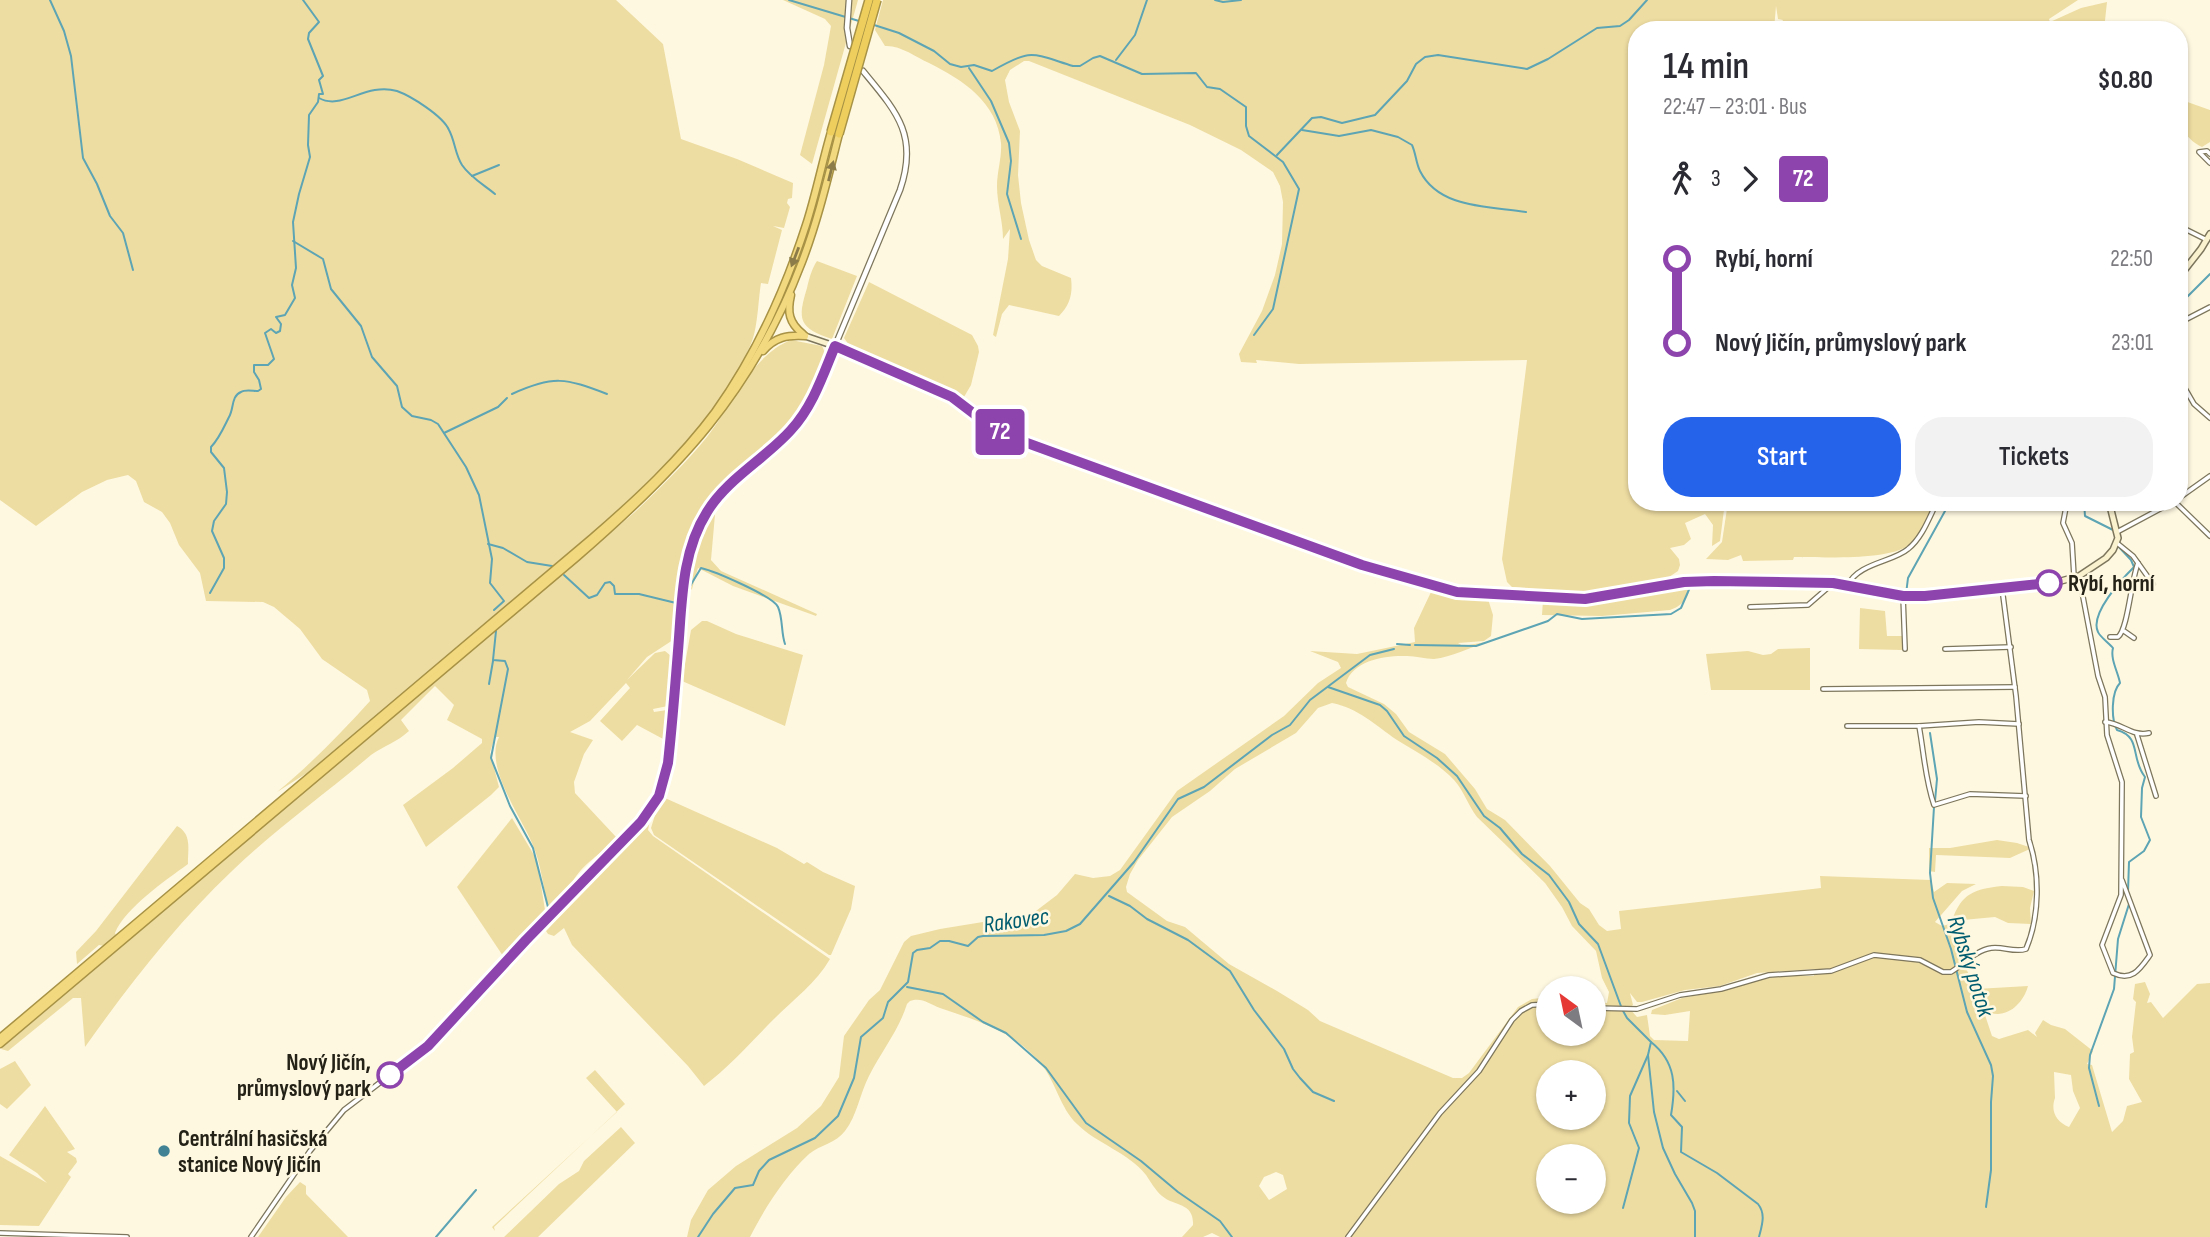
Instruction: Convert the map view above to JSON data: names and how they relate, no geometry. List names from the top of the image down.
{
  "water": ["Rakovec", "Rybský potok"],
  "places": ["Rybí, horní", "Nový Jičín, průmyslový park", "Centrální hasičská stanice Nový Jičín"],
  "lines": ["bus line 72"],
  "north": "top left",
  "page": {
    "on_map": "72",
    "heading": ["14 min", "22:47 – 23:01 · Bus", "$0.80"],
    "legs": ["3", "72"],
    "list": [
      {
        "name": "Rybí, horní",
        "value": "22:50"
      },
      {
        "name": "Nový Jičín, průmyslový park",
        "value": "23:01"
      }
    ],
    "buttons": ["Start", "Tickets"],
    "map_buttons": ["+", "−"]
  }
}
